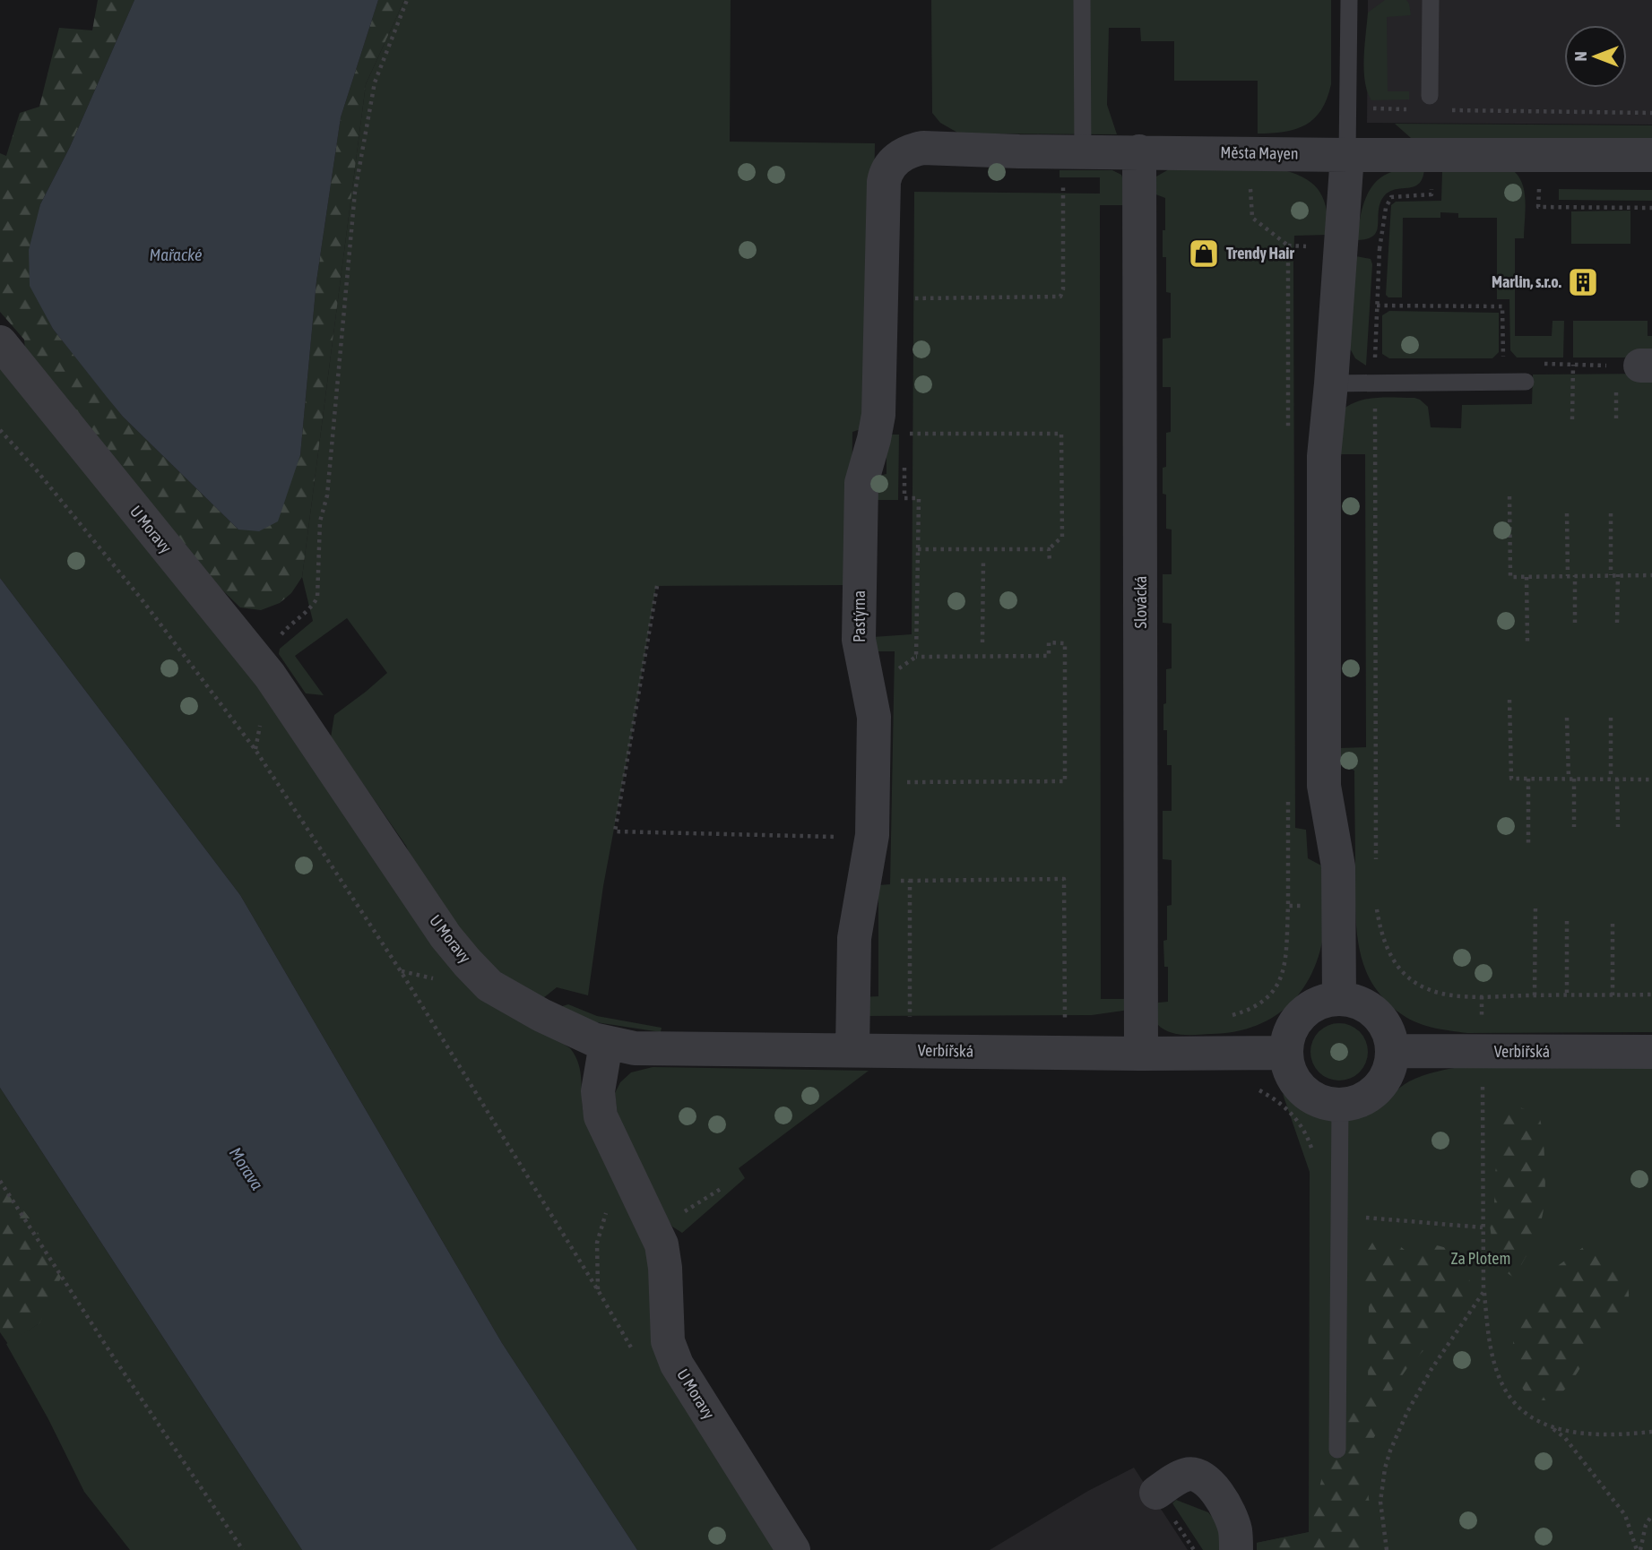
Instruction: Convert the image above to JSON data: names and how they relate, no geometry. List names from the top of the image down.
{
  "streets": {
    "street": [
      "Města Mayen",
      "U Moravy",
      "Slovácká",
      "Pastýrna",
      "Verbířská"
    ]
  },
  "crossings": [
    ["Města Mayen", "Slovácká"],
    ["Města Mayen", "Pastýrna"],
    ["U Moravy", "Verbířská"],
    ["Slovácká", "Verbířská"],
    ["Pastýrna", "Verbířská"]
  ],
  "water": ["Mařacké", "Morava"],
  "parks": ["Za Plotem"],
  "places": {
    "shop": ["Trendy Hair"],
    "building": ["Marlin, s.r.o."]
  },
  "north": "left"
}
